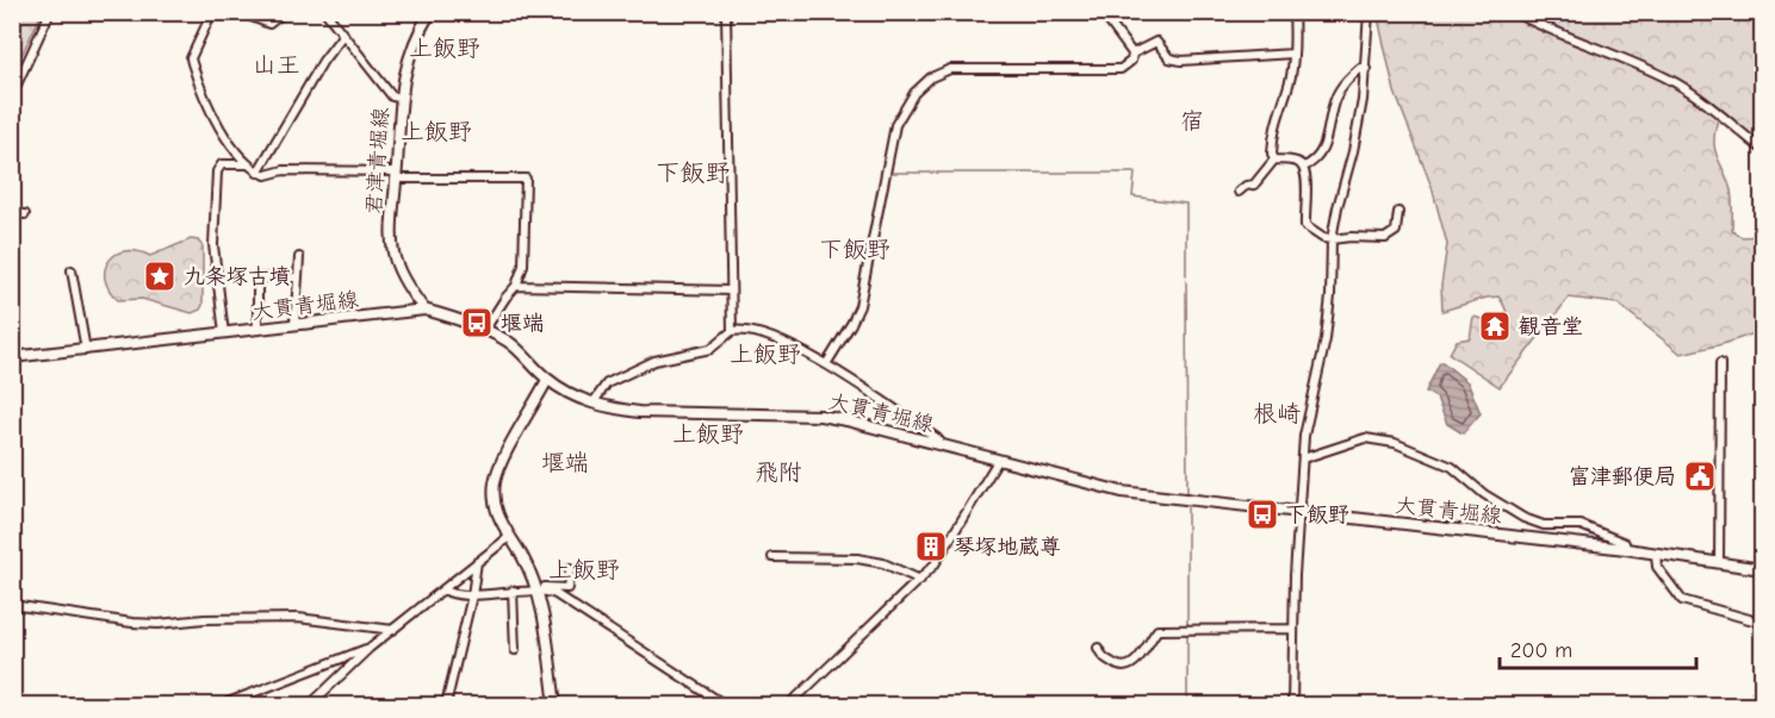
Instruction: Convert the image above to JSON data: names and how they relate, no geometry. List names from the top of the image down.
{
  "streets": {
    "main road": ["君津青堀線", "大貫青堀線"]
  },
  "crossings": [
    ["君津青堀線", "大貫青堀線"]
  ],
  "districts": [
    "上飯野",
    "山王",
    "宿",
    "上飯野",
    "下飯野",
    "下飯野",
    "上飯野",
    "根崎",
    "上飯野",
    "堰端",
    "飛附",
    "上飯野"
  ],
  "places": {
    "place": ["九条塚古墳"],
    "bus stop": ["堰端", "下飯野"],
    "temple": ["観音堂"],
    "public building": ["富津郵便局"],
    "building": ["琴塚地蔵尊"]
  },
  "scale_bar": "200 m"
}
